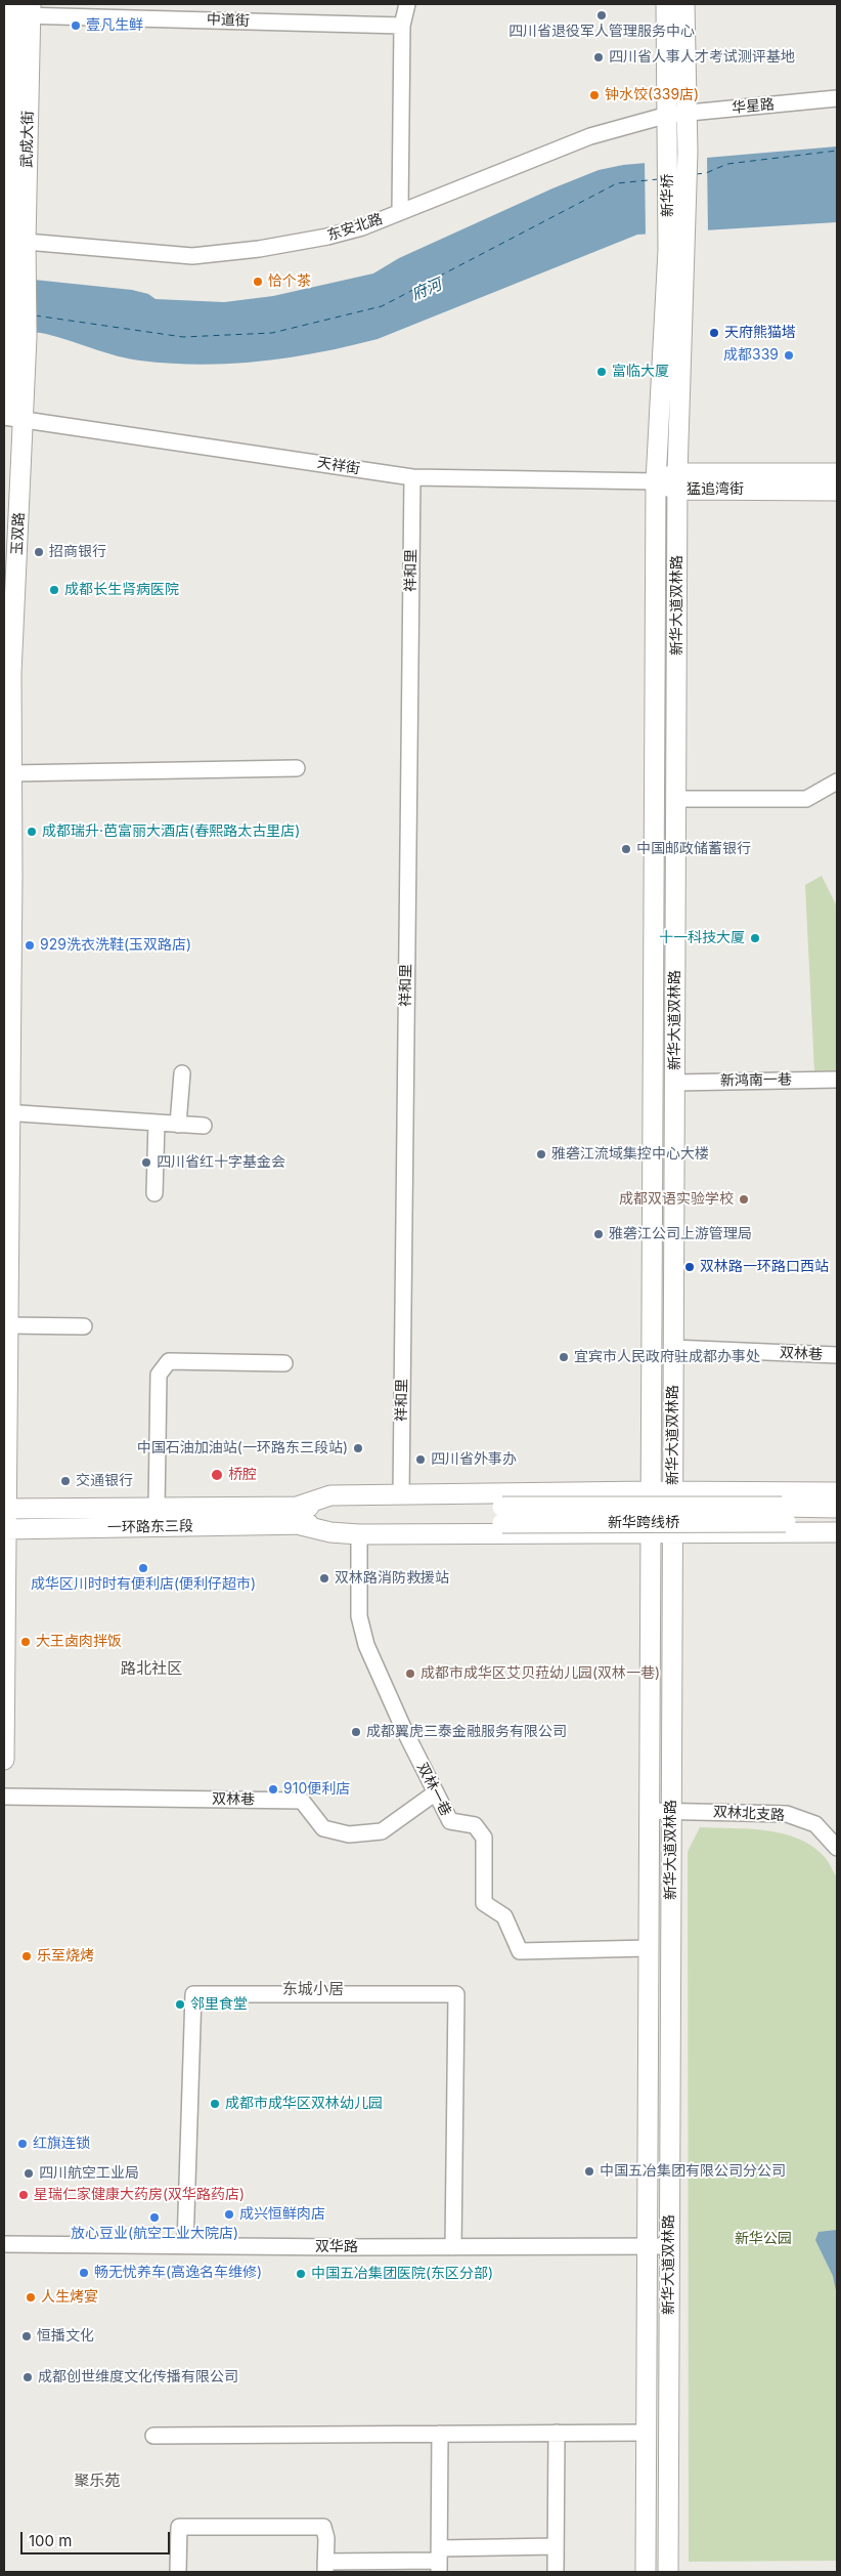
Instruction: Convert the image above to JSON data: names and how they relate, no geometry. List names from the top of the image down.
{
  "streets": {
    "main road": [
      "武成大街",
      "新华桥",
      "猛追湾街",
      "玉双路",
      "新华大道双林路",
      "新华跨线桥",
      "一环路东三段"
    ],
    "street": [
      "中道街",
      "华星路",
      "东安北路",
      "天祥街",
      "祥和里",
      "新鸿南一巷",
      "双林巷",
      "双林一巷",
      "双林北支路",
      "双华路"
    ]
  },
  "crossings": [
    ["中道街", "武成大街"],
    ["华星路", "新华桥"],
    ["华星路", "东安北路"],
    ["武成大街", "东安北路"],
    ["武成大街", "玉双路"],
    ["新华桥", "东安北路"],
    ["新华桥", "新华大道双林路"],
    ["天祥街", "猛追湾街"],
    ["天祥街", "玉双路"],
    ["天祥街", "祥和里"],
    ["天祥街", "新华大道双林路"],
    ["猛追湾街", "新华大道双林路"],
    ["玉双路", "一环路东三段"],
    ["新华大道双林路", "新鸿南一巷"],
    ["新华大道双林路", "双林巷"],
    ["新华大道双林路", "双林一巷"],
    ["新华大道双林路", "双林北支路"],
    ["新华大道双林路", "双华路"],
    ["双林巷", "双林一巷"],
    ["新华跨线桥", "一环路东三段"]
  ],
  "districts": ["路北社区", "东城小居", "聚乐苑"],
  "water": ["府河"],
  "parks": ["新华公园"],
  "places": [
    "四川省退役军人管理服务中心",
    "壹凡生鲜",
    "四川省人事人才考试测评基地",
    "钟水饺(339店)",
    "恰个茶",
    "天府熊猫塔",
    "成都339",
    "富临大厦",
    "招商银行",
    "成都长生肾病医院",
    "成都瑞升·芭富丽大酒店(春熙路太古里店)",
    "中国邮政储蓄银行",
    "十一科技大厦",
    "929洗衣洗鞋(玉双路店)",
    "雅砻江流域集控中心大楼",
    "四川省红十字基金会",
    "成都双语实验学校",
    "雅砻江公司上游管理局",
    "双林路一环路口西站",
    "宜宾市人民政府驻成都办事处",
    "中国石油加油站(一环路东三段站)",
    "四川省外事办",
    "桥腔",
    "交通银行",
    "成华区川时时有便利店(便利仔超市)",
    "双林路消防救援站",
    "大王卤肉拌饭",
    "成都市成华区艾贝菈幼儿园(双林一巷)",
    "成都翼虎三泰金融服务有限公司",
    "910便利店",
    "乐至烧烤",
    "邻里食堂",
    "成都市成华区双林幼儿园",
    "红旗连锁",
    "中国五冶集团有限公司分公司",
    "四川航空工业局",
    "星瑞仁家健康大药房(双华路药店)",
    "成兴恒鲜肉店",
    "放心豆业(航空工业大院店)",
    "畅无忧养车(高逸名车维修)",
    "中国五冶集团医院(东区分部)",
    "人生烤宴",
    "恒播文化",
    "成都创世维度文化传播有限公司"
  ],
  "scale_bar": "100 m"
}
